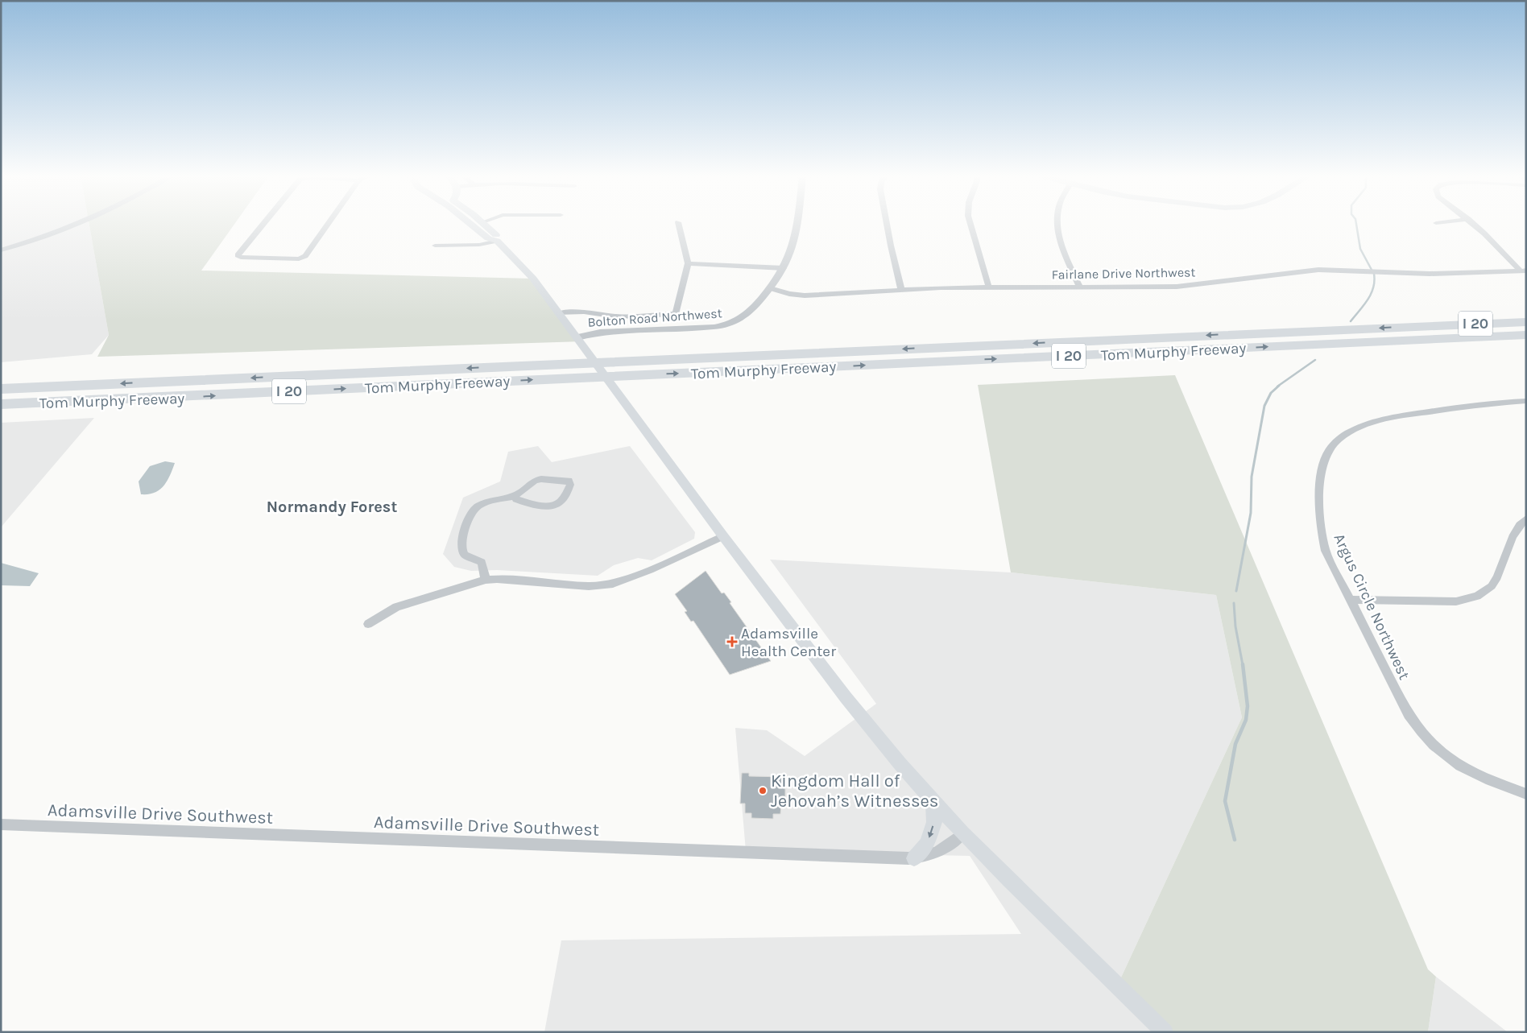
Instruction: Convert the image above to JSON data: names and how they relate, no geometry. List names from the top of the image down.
{
  "streets": {
    "highway": ["I 20", "Tom Murphy Freeway"],
    "street": [
      "Fairlane Drive Northwest",
      "Bolton Road Northwest",
      "Argus Circle Northwest",
      "Adamsville Drive Southwest"
    ]
  },
  "crossings": [
    ["Fairlane Drive Northwest", "Bolton Road Northwest"]
  ],
  "districts": ["Normandy Forest"],
  "places": {
    "health": ["Adamsville Health Center"],
    "other": ["Kingdom Hall of Jehovah’s Witnesses"]
  }
}
